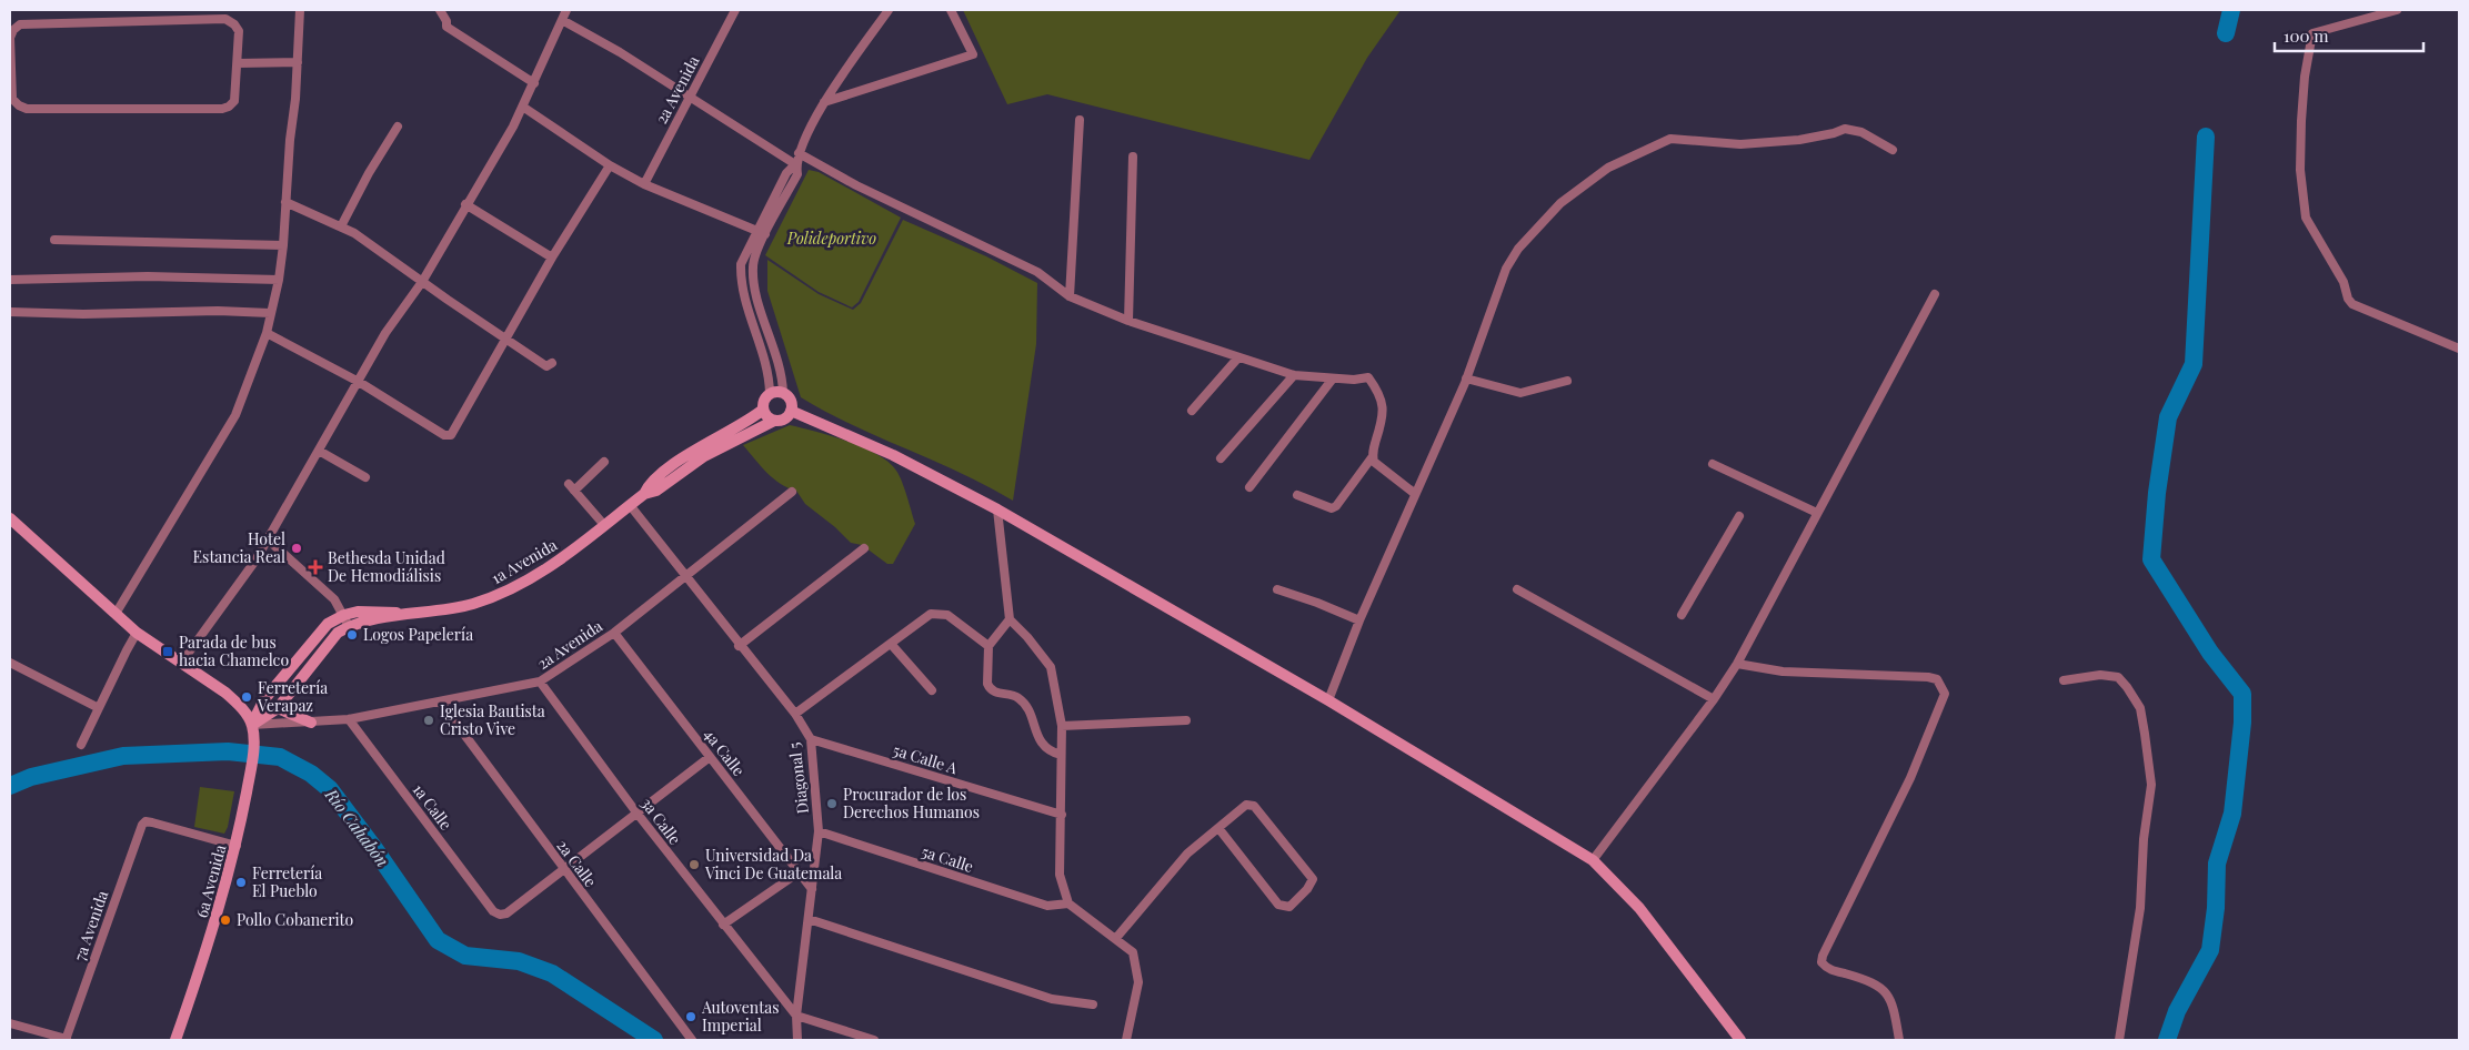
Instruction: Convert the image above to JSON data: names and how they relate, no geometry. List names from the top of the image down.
{
  "streets": {
    "main road": ["1a Avenida", "6a Avenida"],
    "street": [
      "2a Avenida",
      "4a Calle",
      "5a Calle A",
      "Diagonal 5",
      "1a Calle",
      "3a Calle",
      "5a Calle",
      "2a Calle",
      "7a Avenida"
    ]
  },
  "crossings": [
    ["2a Avenida", "1a Avenida"],
    ["2a Avenida", "4a Calle"],
    ["2a Avenida", "Diagonal 5"],
    ["2a Avenida", "1a Calle"],
    ["2a Avenida", "3a Calle"],
    ["2a Avenida", "2a Calle"],
    ["2a Avenida", "6a Avenida"],
    ["1a Avenida", "Diagonal 5"],
    ["1a Avenida", "6a Avenida"],
    ["4a Calle", "Diagonal 5"],
    ["5a Calle A", "Diagonal 5"],
    ["Diagonal 5", "3a Calle"],
    ["Diagonal 5", "5a Calle"],
    ["1a Calle", "2a Calle"],
    ["6a Avenida", "7a Avenida"]
  ],
  "water": ["Río Cahabón"],
  "parks": ["Polideportivo"],
  "places": {
    "other": [
      "Hotel Estancia Real",
      "Logos Papelería",
      "Ferretería Verapaz",
      "Iglesia Bautista Cristo Vive",
      "Procurador de los Derechos Humanos",
      "Universidad Da Vinci De Guatemala",
      "Ferretería El Pueblo",
      "Pollo Cobanerito",
      "Autoventas Imperial"
    ],
    "health": ["Bethesda Unidad De Hemodiálisis"],
    "transit": ["Parada de bus hacia Chamelco"]
  },
  "scale_bar": "100 m"
}
